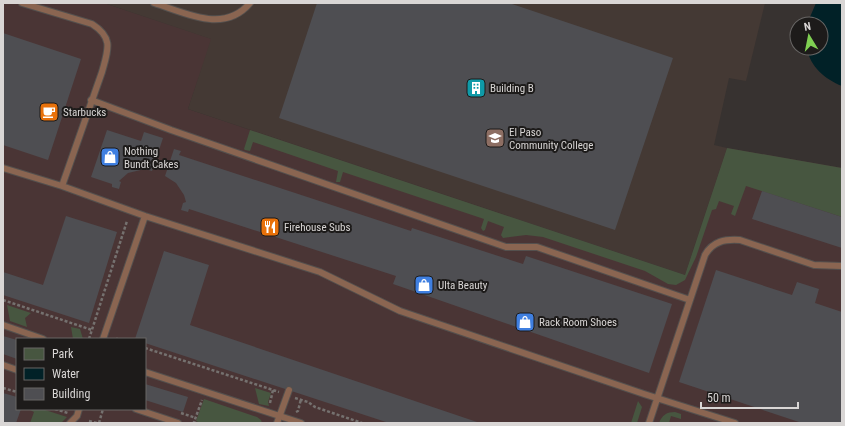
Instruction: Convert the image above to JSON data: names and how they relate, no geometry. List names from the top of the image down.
{
  "places": {
    "building": ["Building B"],
    "cafe": ["Starbucks"],
    "school or university": ["El Paso Community College"],
    "shop": ["Nothing Bundt Cakes", "Ulta Beauty", "Rack Room Shoes"],
    "restaurant": ["Firehouse Subs"]
  },
  "legend": ["Park", "Water", "Building"],
  "scale_bar": "50 m",
  "north": "top"
}
